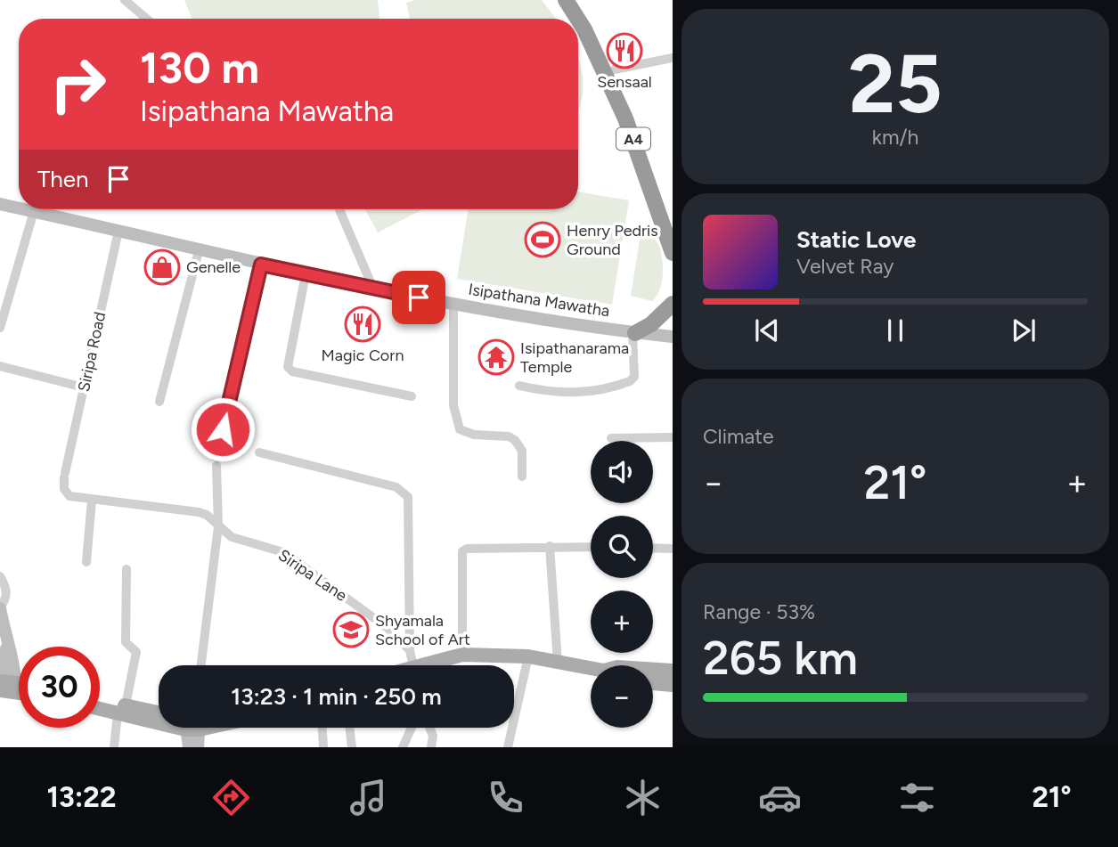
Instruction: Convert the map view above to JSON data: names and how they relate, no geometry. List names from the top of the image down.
{
  "streets": {
    "highway": ["A4"],
    "main road": ["Isipathana Mawatha"],
    "street": ["Siripa Road", "Siripa Lane"]
  },
  "crossings": [
    ["Isipathana Mawatha", "Siripa Road"],
    ["Siripa Road", "Siripa Lane"]
  ],
  "places": {
    "restaurant": ["Sensaal", "Magic Corn"],
    "sports": ["Henry Pedris Ground"],
    "shop": ["Genelle"],
    "temple": ["Isipathanarama Temple"],
    "school or university": ["Shyamala School of Art"]
  },
  "page": {
    "tile": [
      ["25", "km/h"],
      "Climate",
      ["Range · 53%", "265 km"]
    ],
    "turn": ["130 m", "Isipathana Mawatha"],
    "then": "Then",
    "song": ["Static Love", "Velvet Ray"],
    "map_buttons": ["+", "−"],
    "heat": ["−", "21°", "+"],
    "limit": "30",
    "trip": "13:23 · 1 min · 250 m",
    "tabs": ["13:22", "21°"]
  }
}
